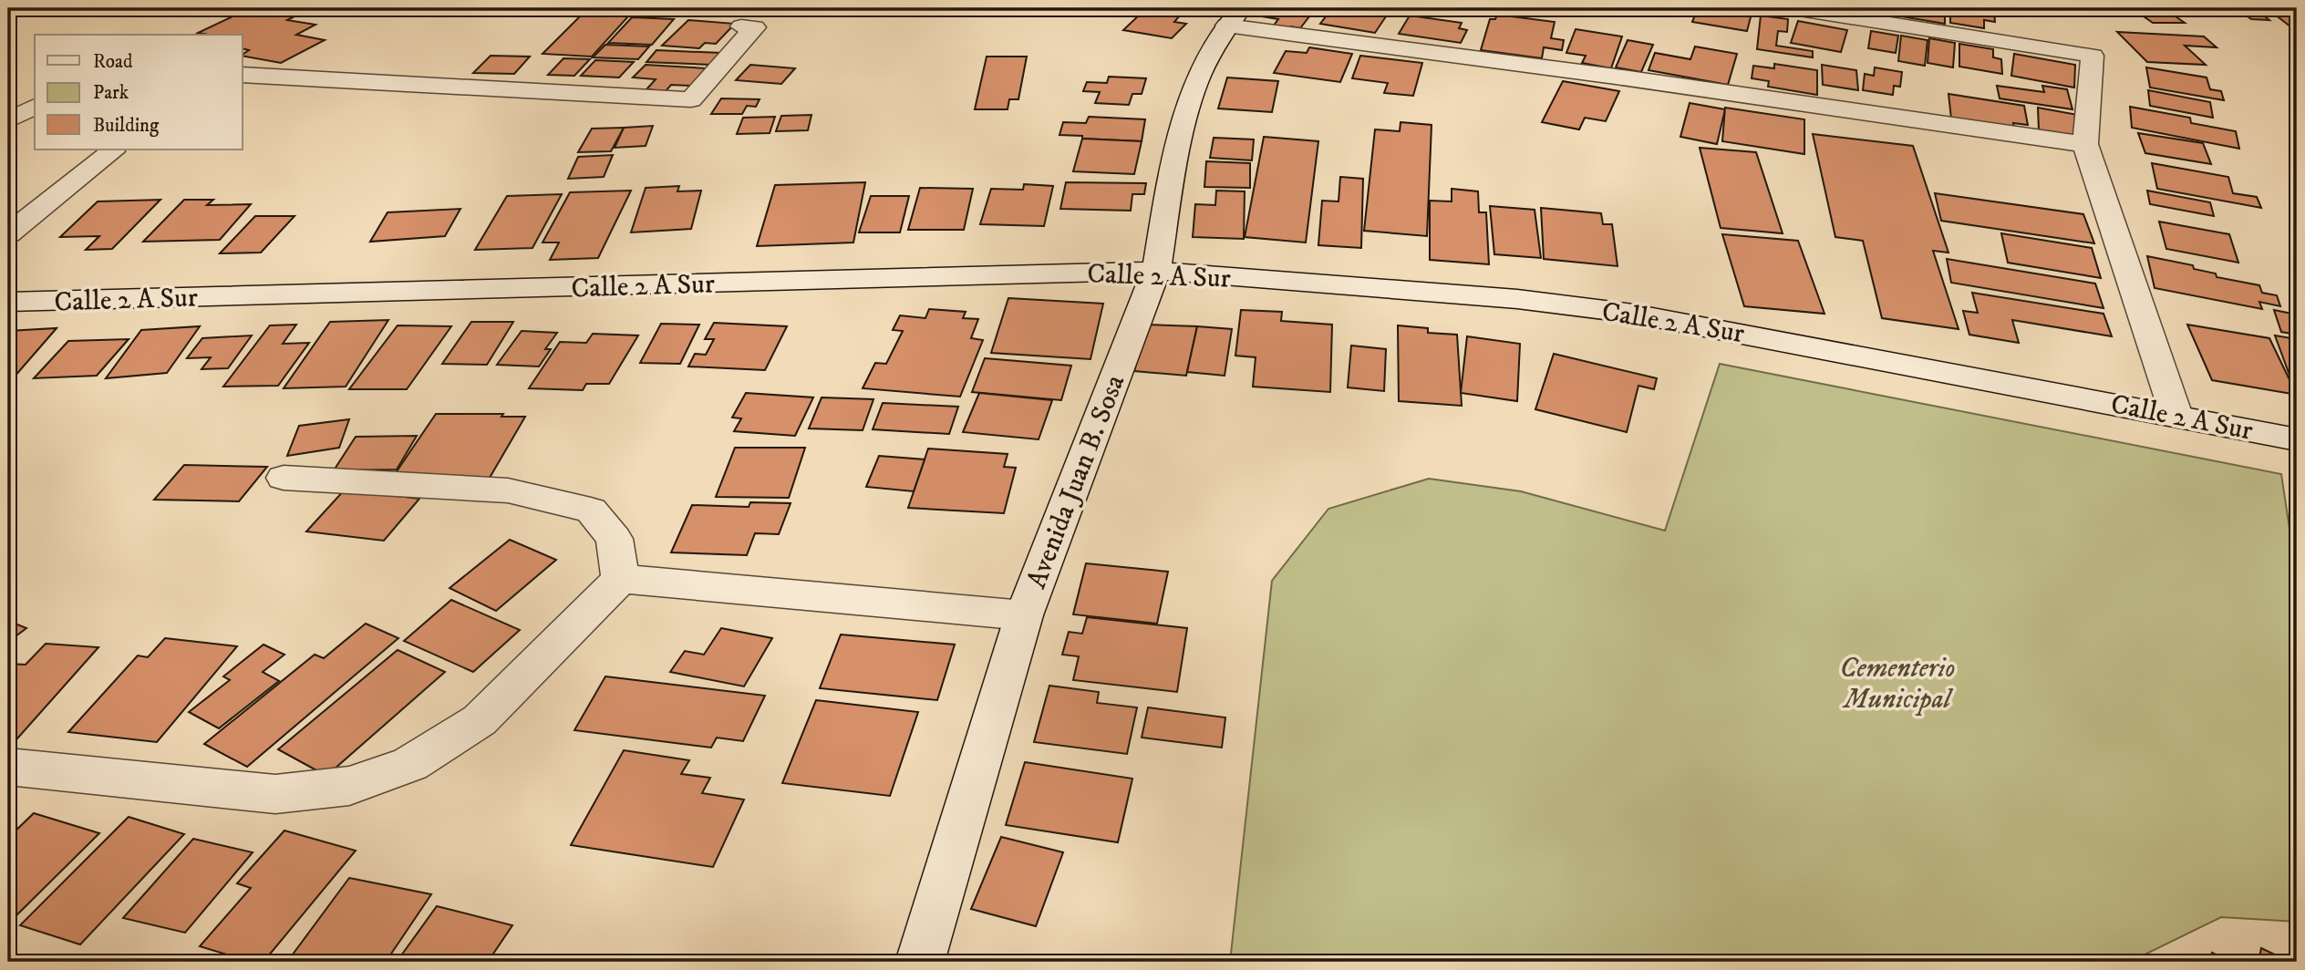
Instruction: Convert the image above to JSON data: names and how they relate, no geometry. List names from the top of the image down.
{
  "streets": {
    "street": ["Calle 2 A Sur", "Avenida Juan B. Sosa"]
  },
  "crossings": [
    ["Calle 2 A Sur", "Avenida Juan B. Sosa"]
  ],
  "parks": ["Cementerio Municipal"],
  "legend": ["Road", "Park", "Building"]
}
